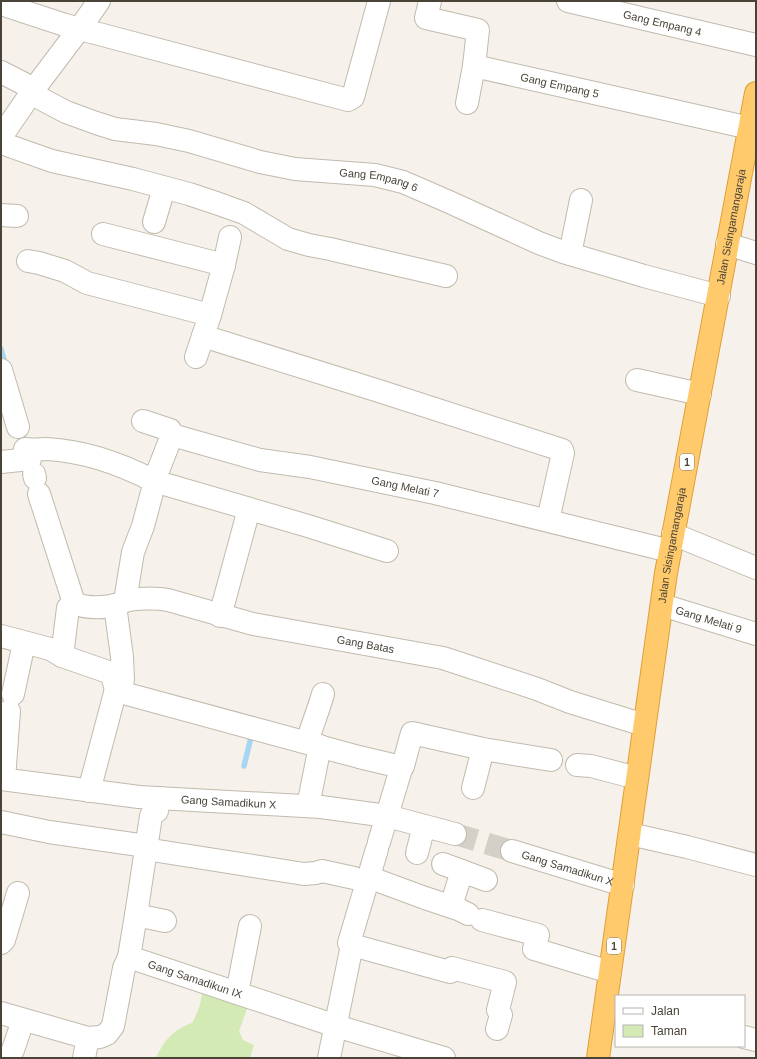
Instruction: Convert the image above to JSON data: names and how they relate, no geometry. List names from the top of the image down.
{
  "streets": {
    "highway": ["Jalan Sisingamangaraja", "1"],
    "street": [
      "Gang Empang 4",
      "Gang Empang 5",
      "Gang Empang 6",
      "Gang Melati 7",
      "Gang Melati 9",
      "Gang Batas",
      "Gang Samadikun X",
      "Gang Samadikun IX"
    ]
  },
  "crossings": [
    ["Gang Empang 5", "Jalan Sisingamangaraja"],
    ["Gang Empang 6", "Jalan Sisingamangaraja"],
    ["Jalan Sisingamangaraja", "1"],
    ["Jalan Sisingamangaraja", "Gang Melati 7"],
    ["Jalan Sisingamangaraja", "Gang Melati 9"],
    ["Jalan Sisingamangaraja", "Gang Batas"],
    ["1", "Gang Samadikun X"]
  ],
  "legend": ["Jalan", "Taman"]
}
